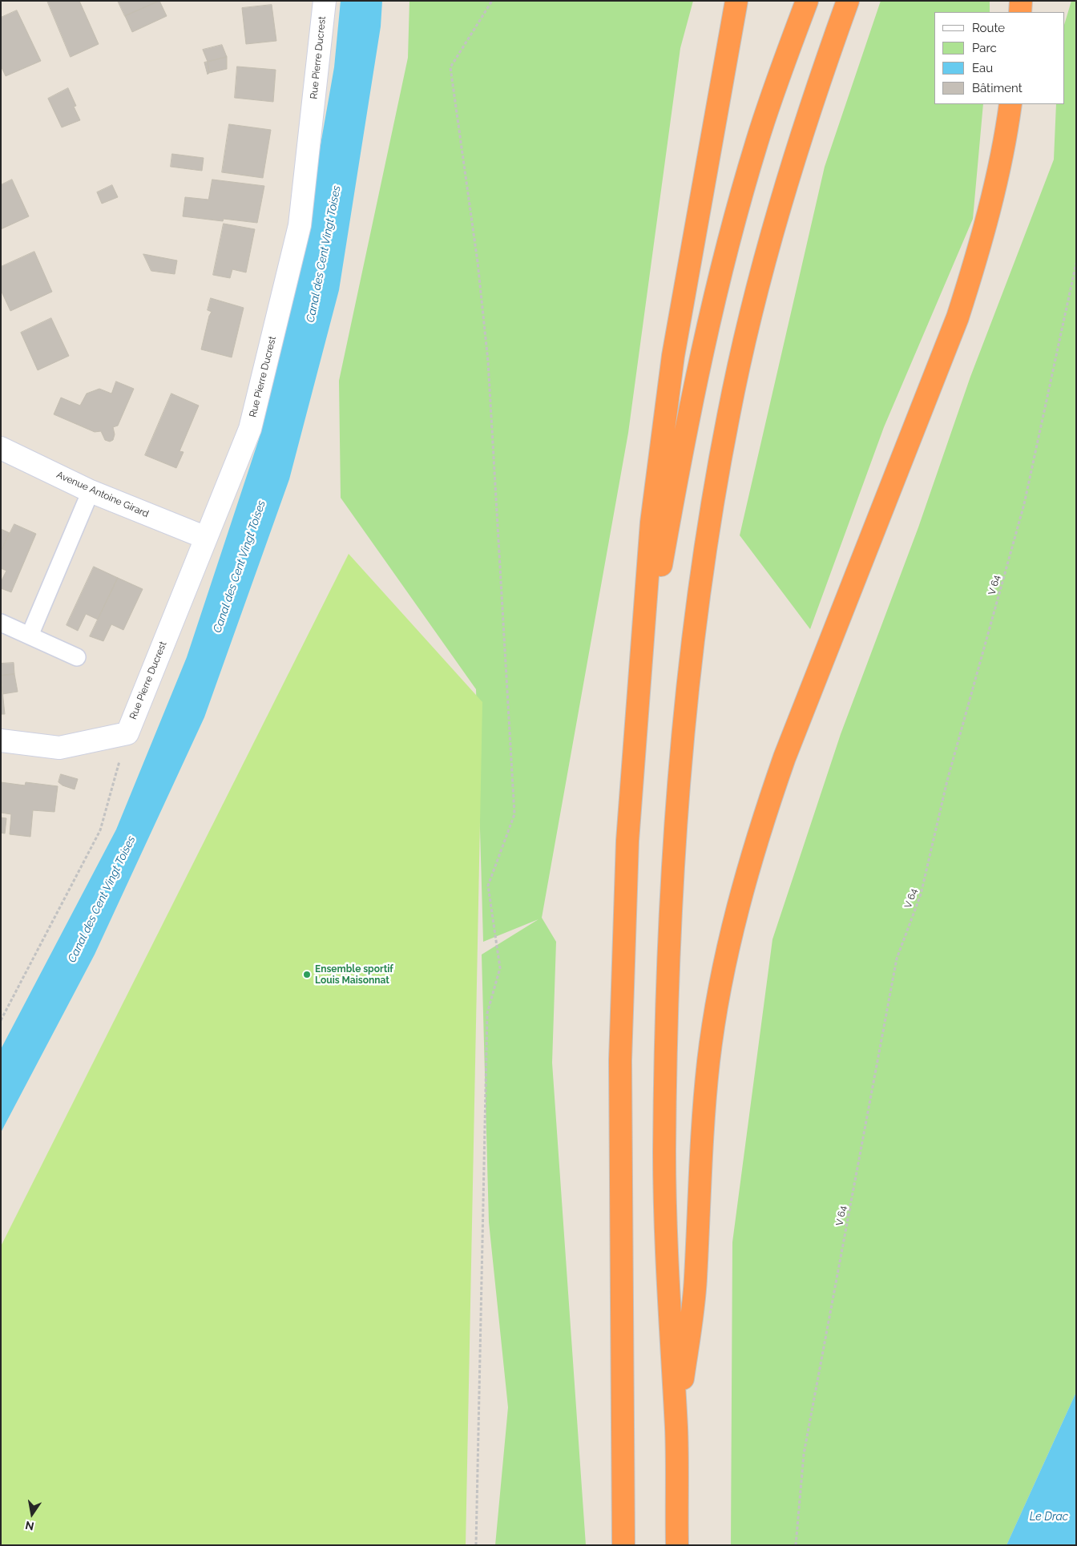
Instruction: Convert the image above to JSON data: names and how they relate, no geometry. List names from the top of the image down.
{
  "streets": {
    "street": ["Rue Pierre Ducrest", "Avenue Antoine Girard"],
    "path": ["V 64"]
  },
  "crossings": [
    ["Rue Pierre Ducrest", "Avenue Antoine Girard"]
  ],
  "water": ["Canal des Cent Vingt Toises", "Le Drac"],
  "places": ["Ensemble sportif Louis Maisonnat"],
  "legend": [
    "Route",
    "Parc",
    "Eau",
    "Bâtiment"
  ],
  "north": "bottom"
}
